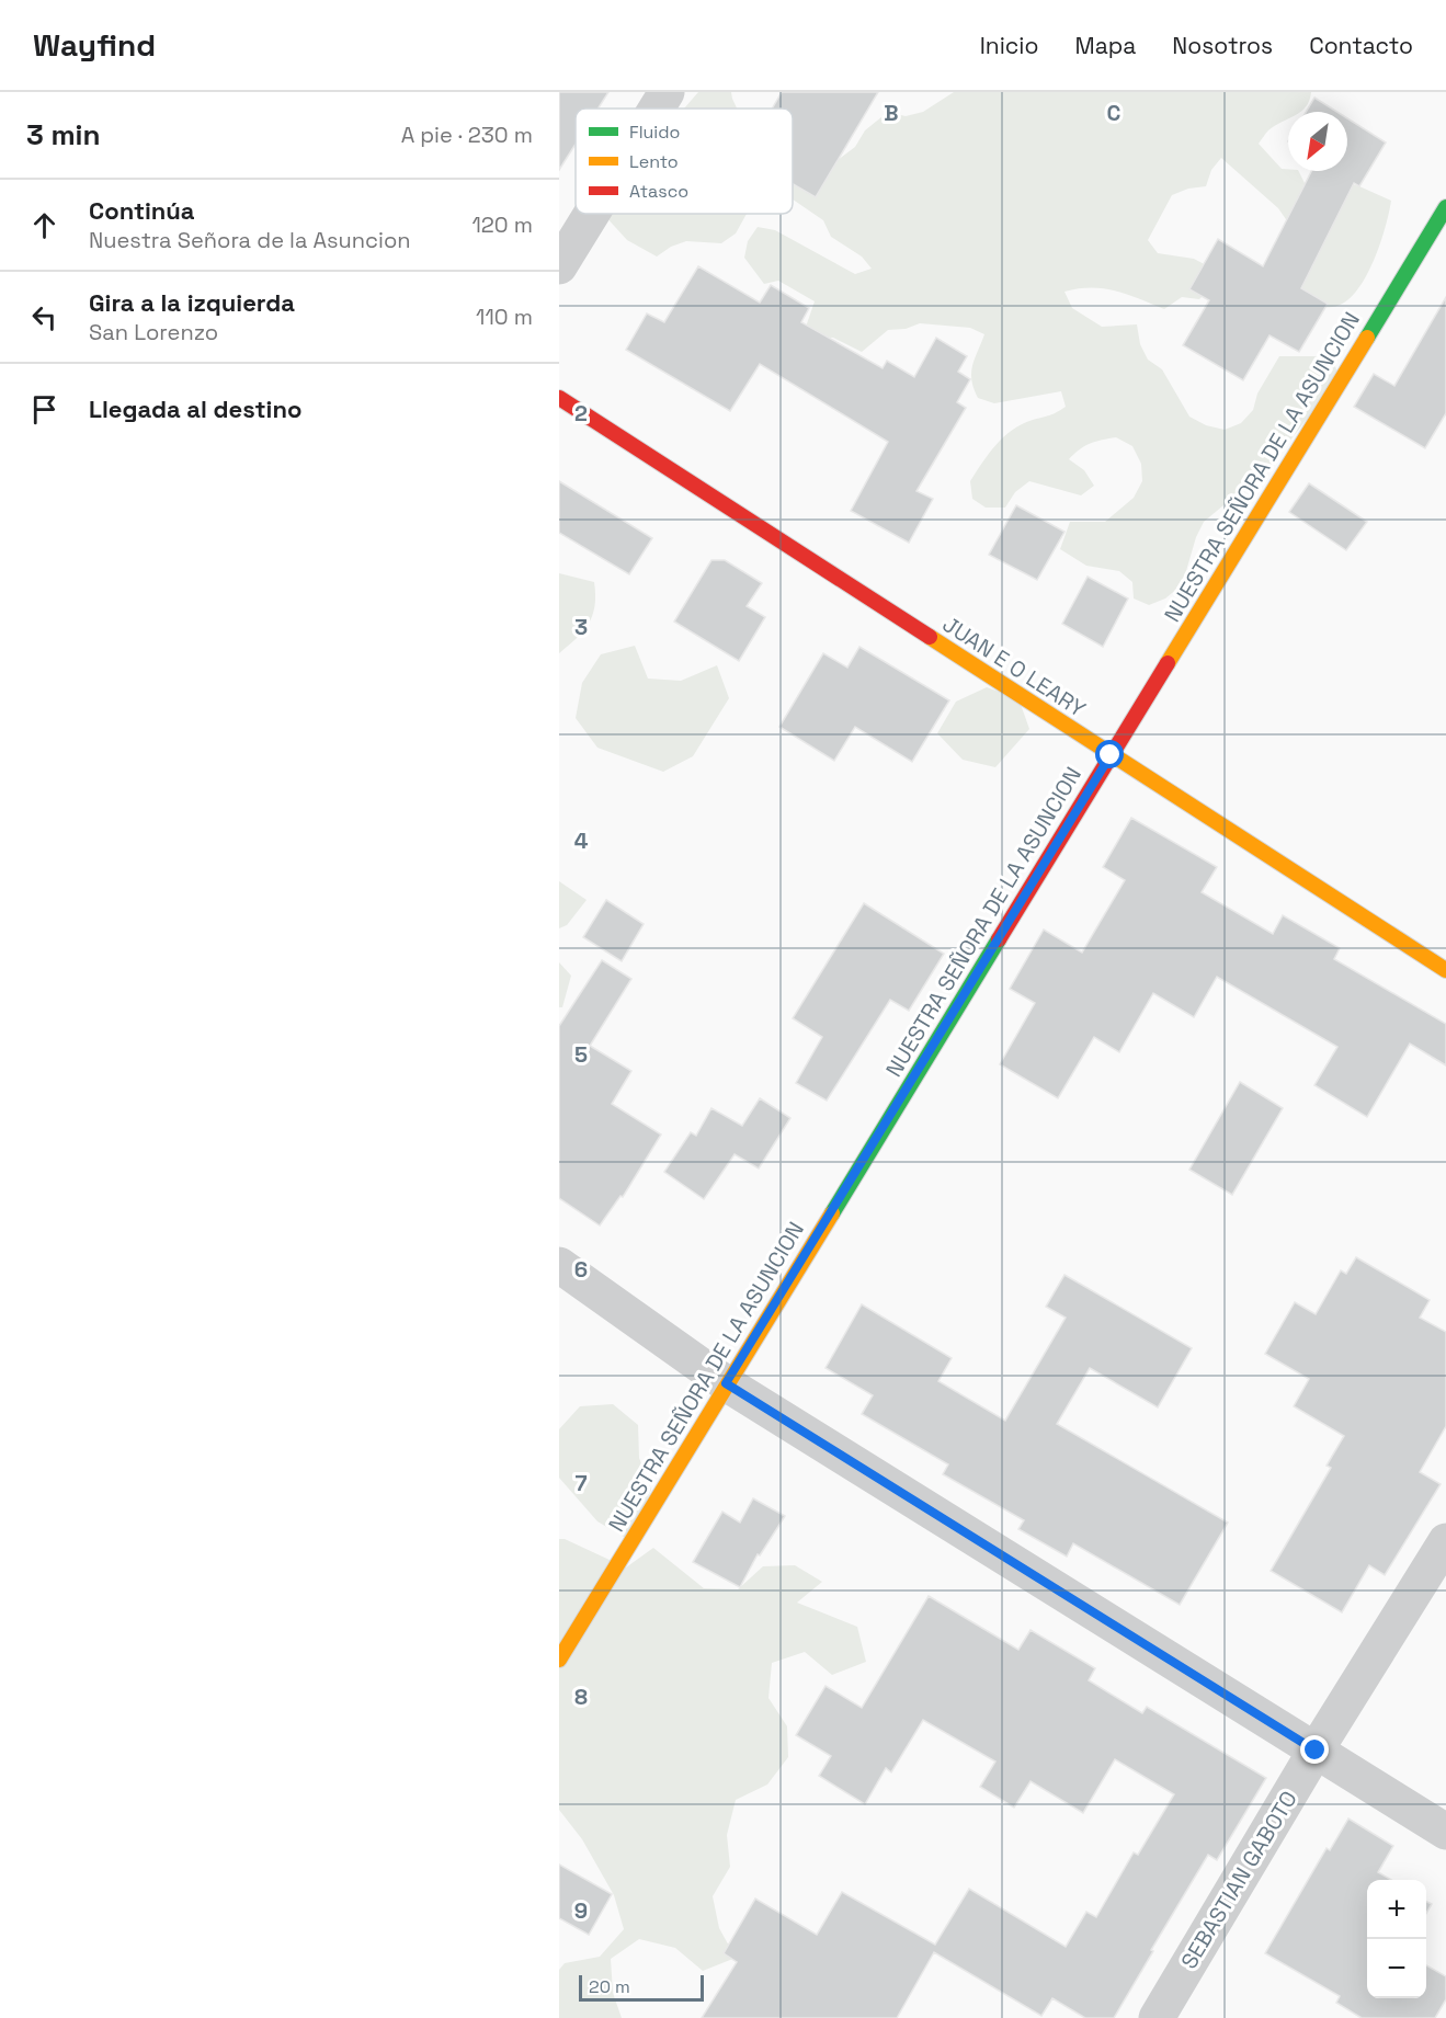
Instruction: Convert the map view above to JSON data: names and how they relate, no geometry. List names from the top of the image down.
{
  "streets": {
    "street": ["NUESTRA SEÑORA DE LA ASUNCION", "JUAN E O LEARY", "SEBASTIAN GABOTO"]
  },
  "crossings": [
    ["NUESTRA SEÑORA DE LA ASUNCION", "JUAN E O LEARY"]
  ],
  "legend": ["Fluido", "Lento", "Atasco"],
  "scale_bar": "20 m",
  "north": "bottom left",
  "page": {
    "header": "Wayfind",
    "nav": [
      "Inicio",
      "Mapa",
      "Nosotros",
      "Contacto"
    ],
    "heading": ["3 min", "A pie · 230 m"],
    "list": [
      ["Continúa", "Nuestra Señora de la Asuncion", "120 m"],
      ["Gira a la izquierda", "San Lorenzo", "110 m"],
      "Llegada al destino"
    ],
    "map_buttons": ["+", "−"],
    "scale": "20 m"
  },
  "grid": {
    "columns": ["B", "C"],
    "rows": [
      "2",
      "3",
      "4",
      "5",
      "6",
      "7",
      "8",
      "9"
    ]
  }
}
